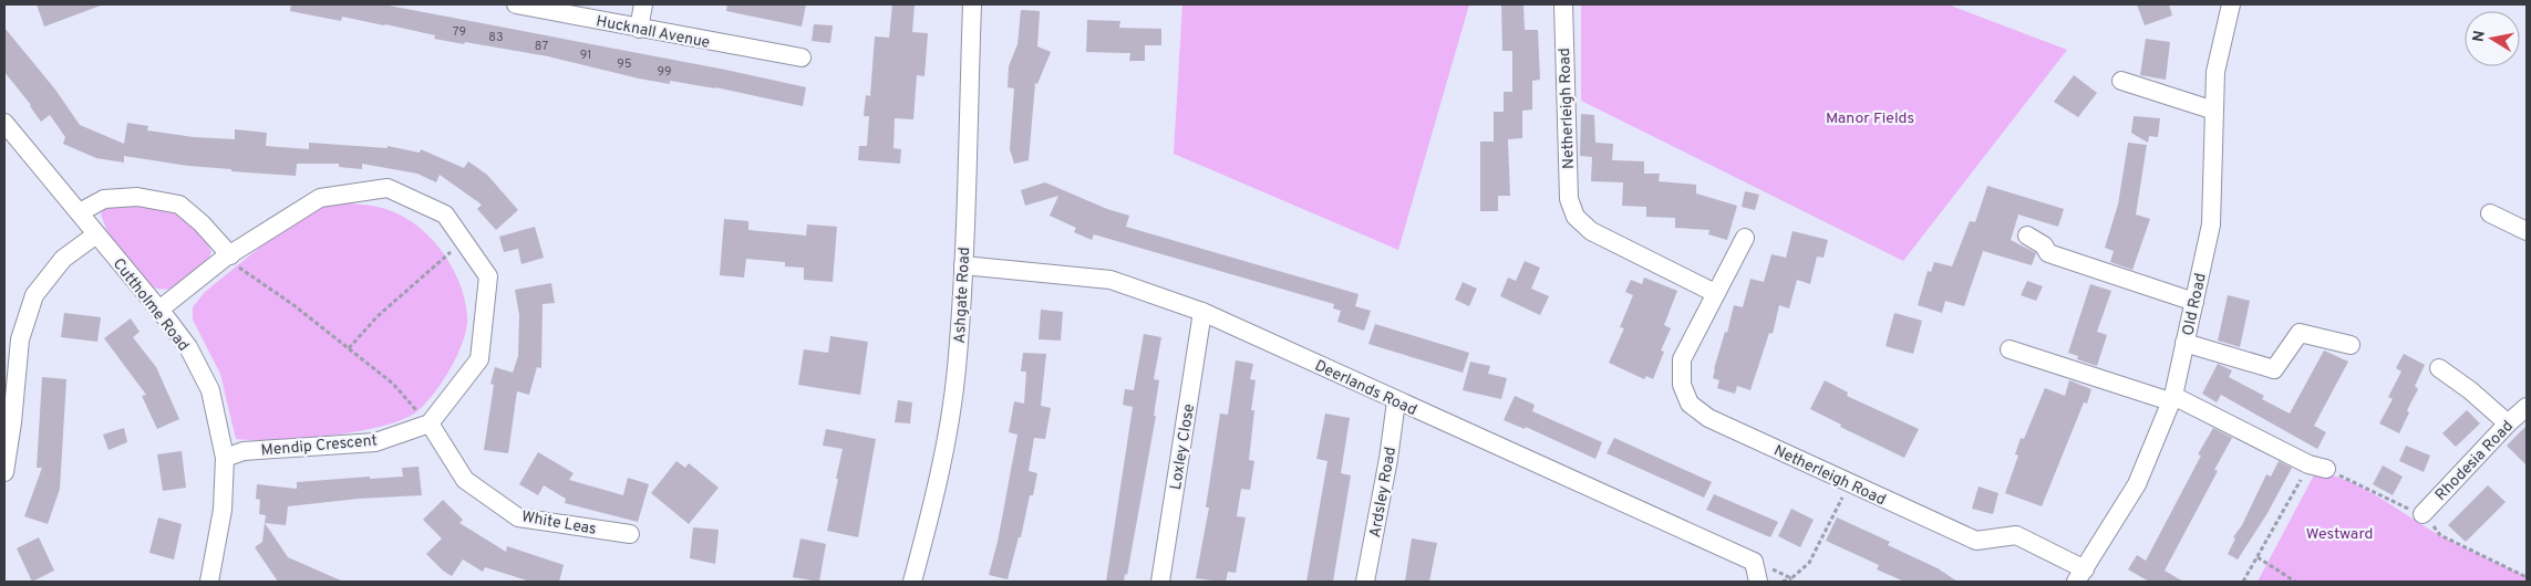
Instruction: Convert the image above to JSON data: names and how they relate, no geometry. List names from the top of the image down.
{
  "streets": {
    "street": [
      "Hucknall Avenue",
      "Netherleigh Road",
      "Ashgate Road",
      "Cuttholme Road",
      "Old Road",
      "Deerlands Road",
      "Mendip Crescent",
      "Loxley Close",
      "Rhodesia Road",
      "Ardsley Road",
      "White Leas"
    ]
  },
  "crossings": [
    ["Netherleigh Road", "Old Road"],
    ["Ashgate Road", "Deerlands Road"],
    ["Cuttholme Road", "Mendip Crescent"],
    ["Deerlands Road", "Loxley Close"],
    ["Deerlands Road", "Ardsley Road"],
    ["Mendip Crescent", "White Leas"]
  ],
  "parks": ["Manor Fields", "Westward"],
  "house_numbers": [
    "79",
    "83",
    "87",
    "91",
    "95",
    "99"
  ],
  "north": "left"
}
